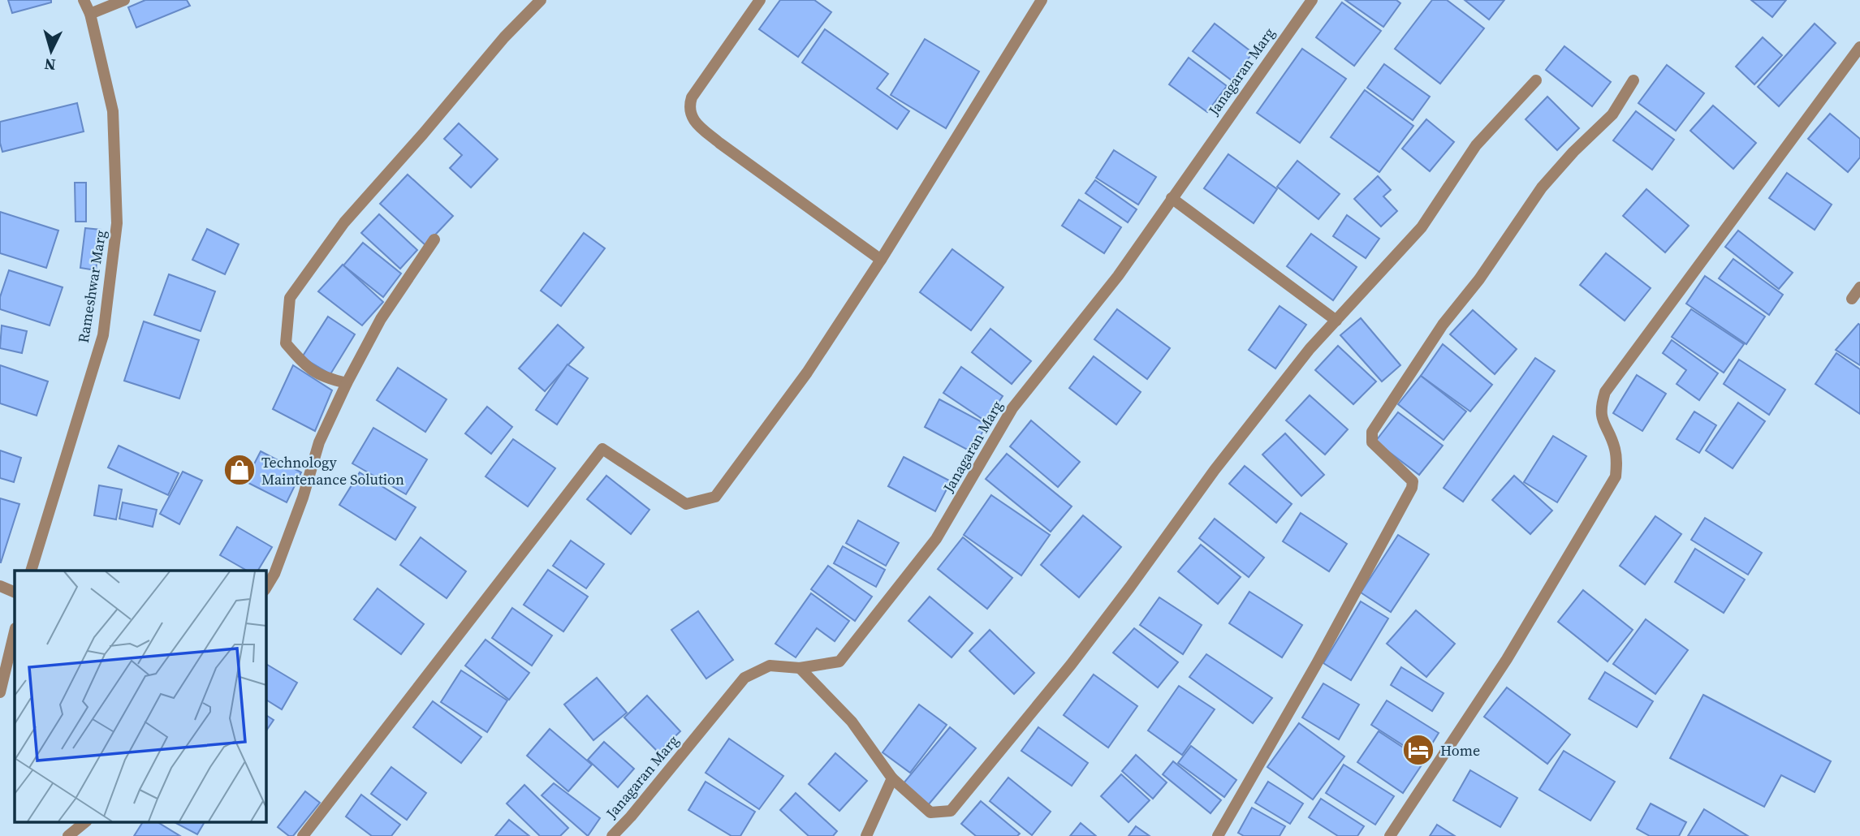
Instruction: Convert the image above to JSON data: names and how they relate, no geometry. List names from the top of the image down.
{
  "streets": {
    "street": ["Janagaran Marg", "Rameshwar Marg"]
  },
  "places": {
    "shop": ["Technology Maintenance Solution"],
    "hotel": ["Home"]
  },
  "north": "bottom"
}
